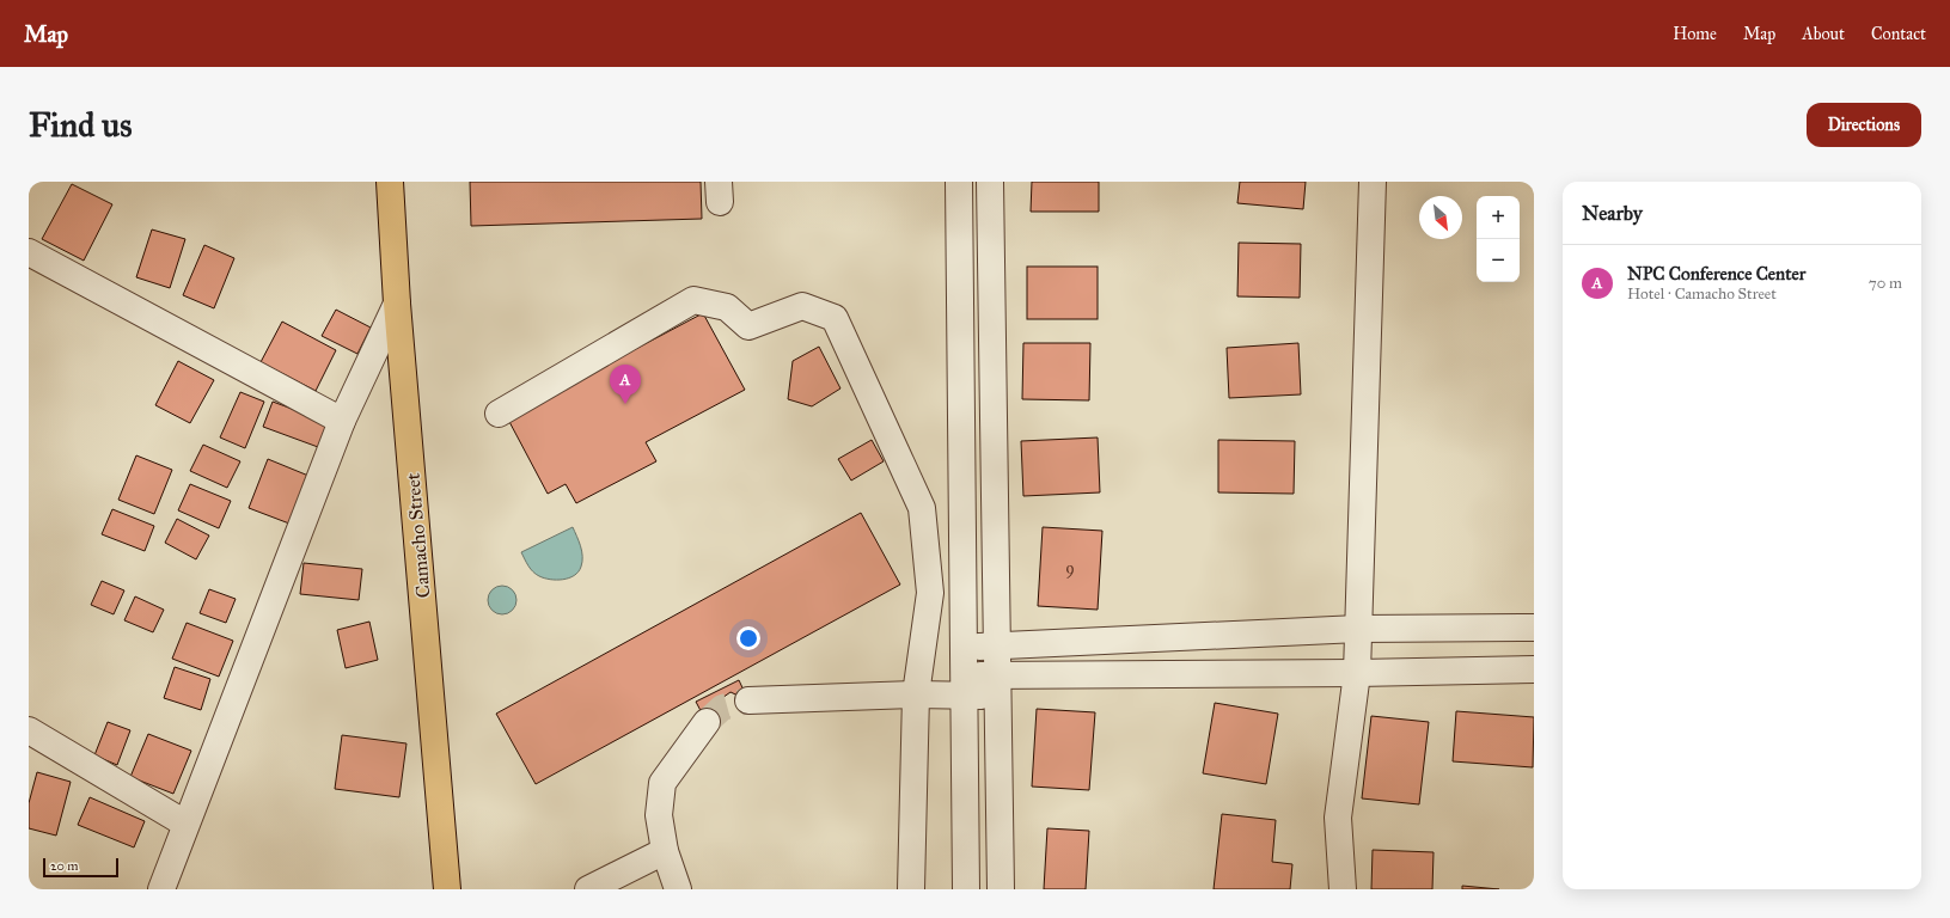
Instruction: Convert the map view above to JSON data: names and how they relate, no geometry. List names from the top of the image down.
{
  "streets": {
    "main road": ["Camacho Street"]
  },
  "house_numbers": ["9"],
  "scale_bar": "20 m",
  "north": "bottom right",
  "page": {
    "header": "Map",
    "nav": [
      "Home",
      "Map",
      "About",
      "Contact"
    ],
    "buttons": "Directions",
    "title": "Find us",
    "heading": "Nearby",
    "map_buttons": ["+", "−"],
    "list": [
      {
        "mark": "A",
        "name": "NPC Conference Center",
        "note": "Hotel · Camacho Street",
        "value": "70 m"
      }
    ],
    "pins": "A",
    "scale": "20 m"
  }
}
